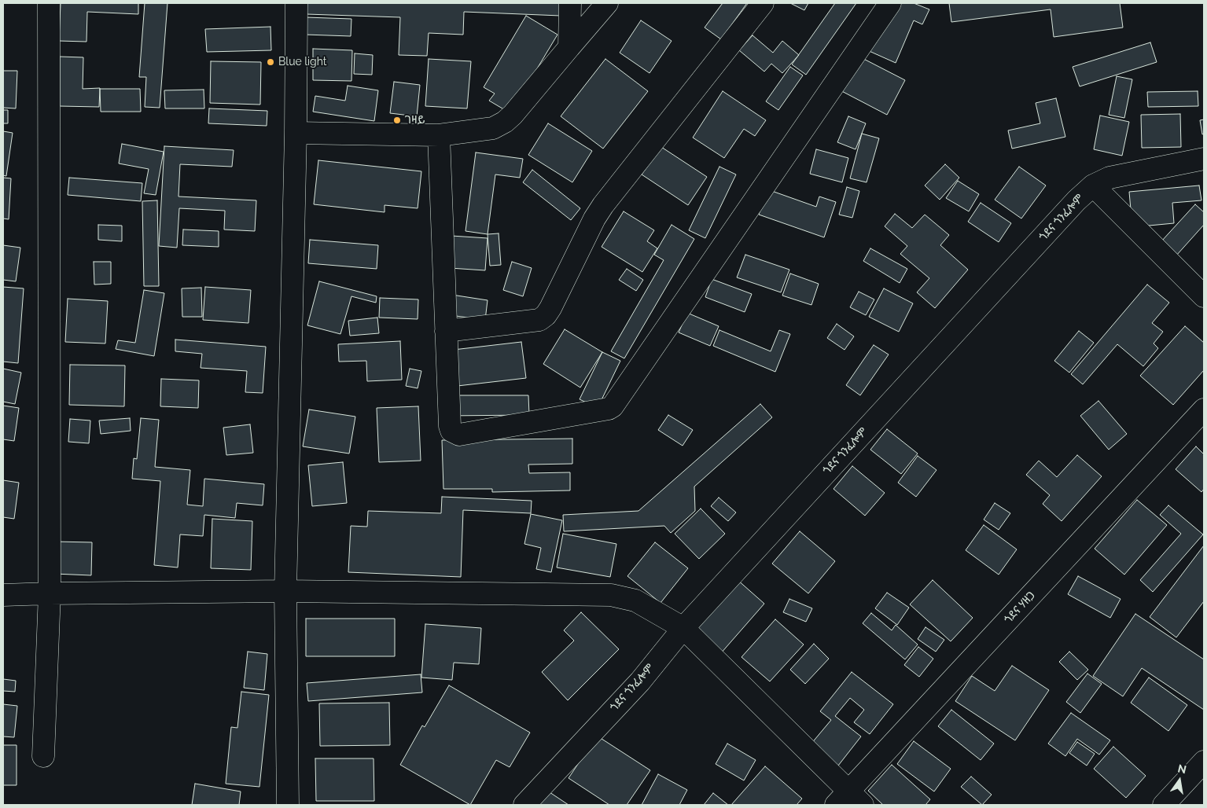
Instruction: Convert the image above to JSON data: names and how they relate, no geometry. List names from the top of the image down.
{
  "streets": {
    "street": ["ጎደና ጎንፈሎም", "ጎደና ሃዘጋ"]
  },
  "places": ["Blue light", "ገዛይ"],
  "north": "top"
}
